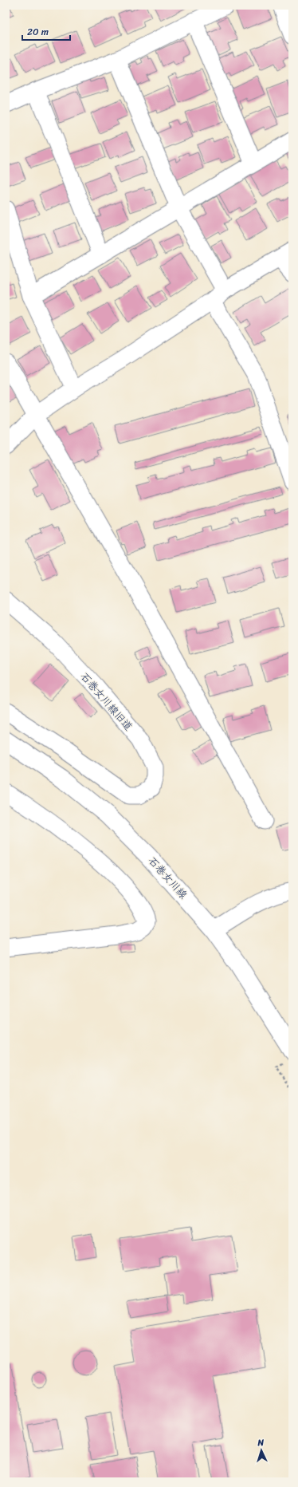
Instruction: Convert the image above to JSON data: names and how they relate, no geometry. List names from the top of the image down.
{
  "streets": {
    "main road": ["石巻女川線"],
    "street": ["石巻女川線旧道"]
  },
  "scale_bar": "20 m",
  "north": "top"
}
